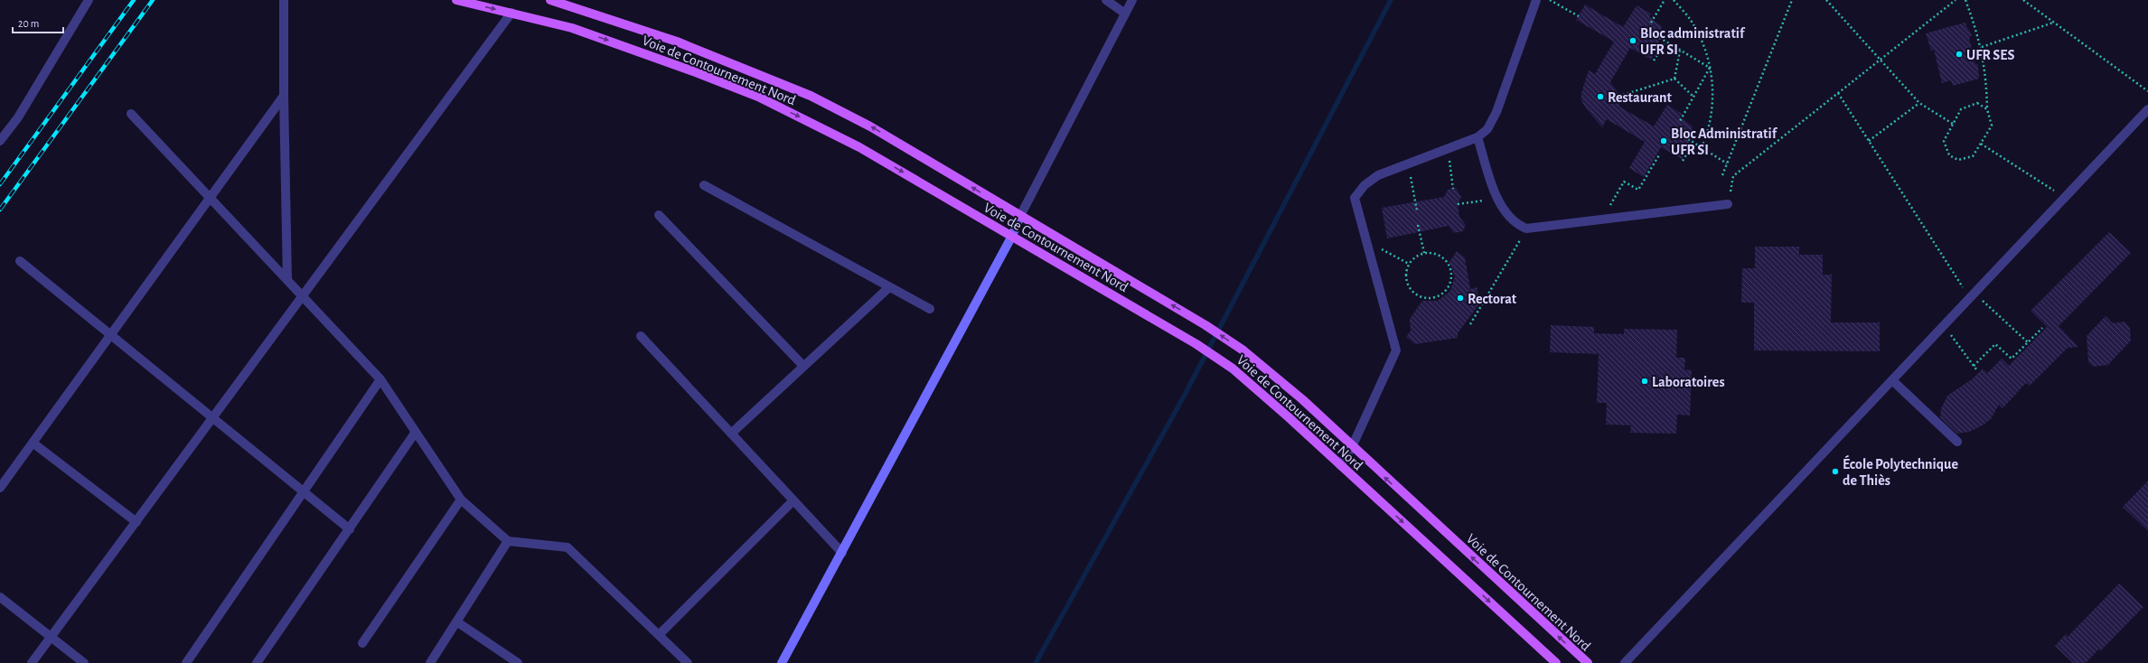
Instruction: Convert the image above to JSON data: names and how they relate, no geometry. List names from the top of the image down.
{
  "streets": {
    "main road": ["Voie de Contournement Nord"]
  },
  "places": [
    "Bloc administratif UFR SI",
    "UFR SES",
    "Restaurant",
    "Bloc Administratif UFR SI",
    "Rectorat",
    "Laboratoires",
    "École Polytechnique de Thiès"
  ],
  "scale_bar": "20 m"
}
